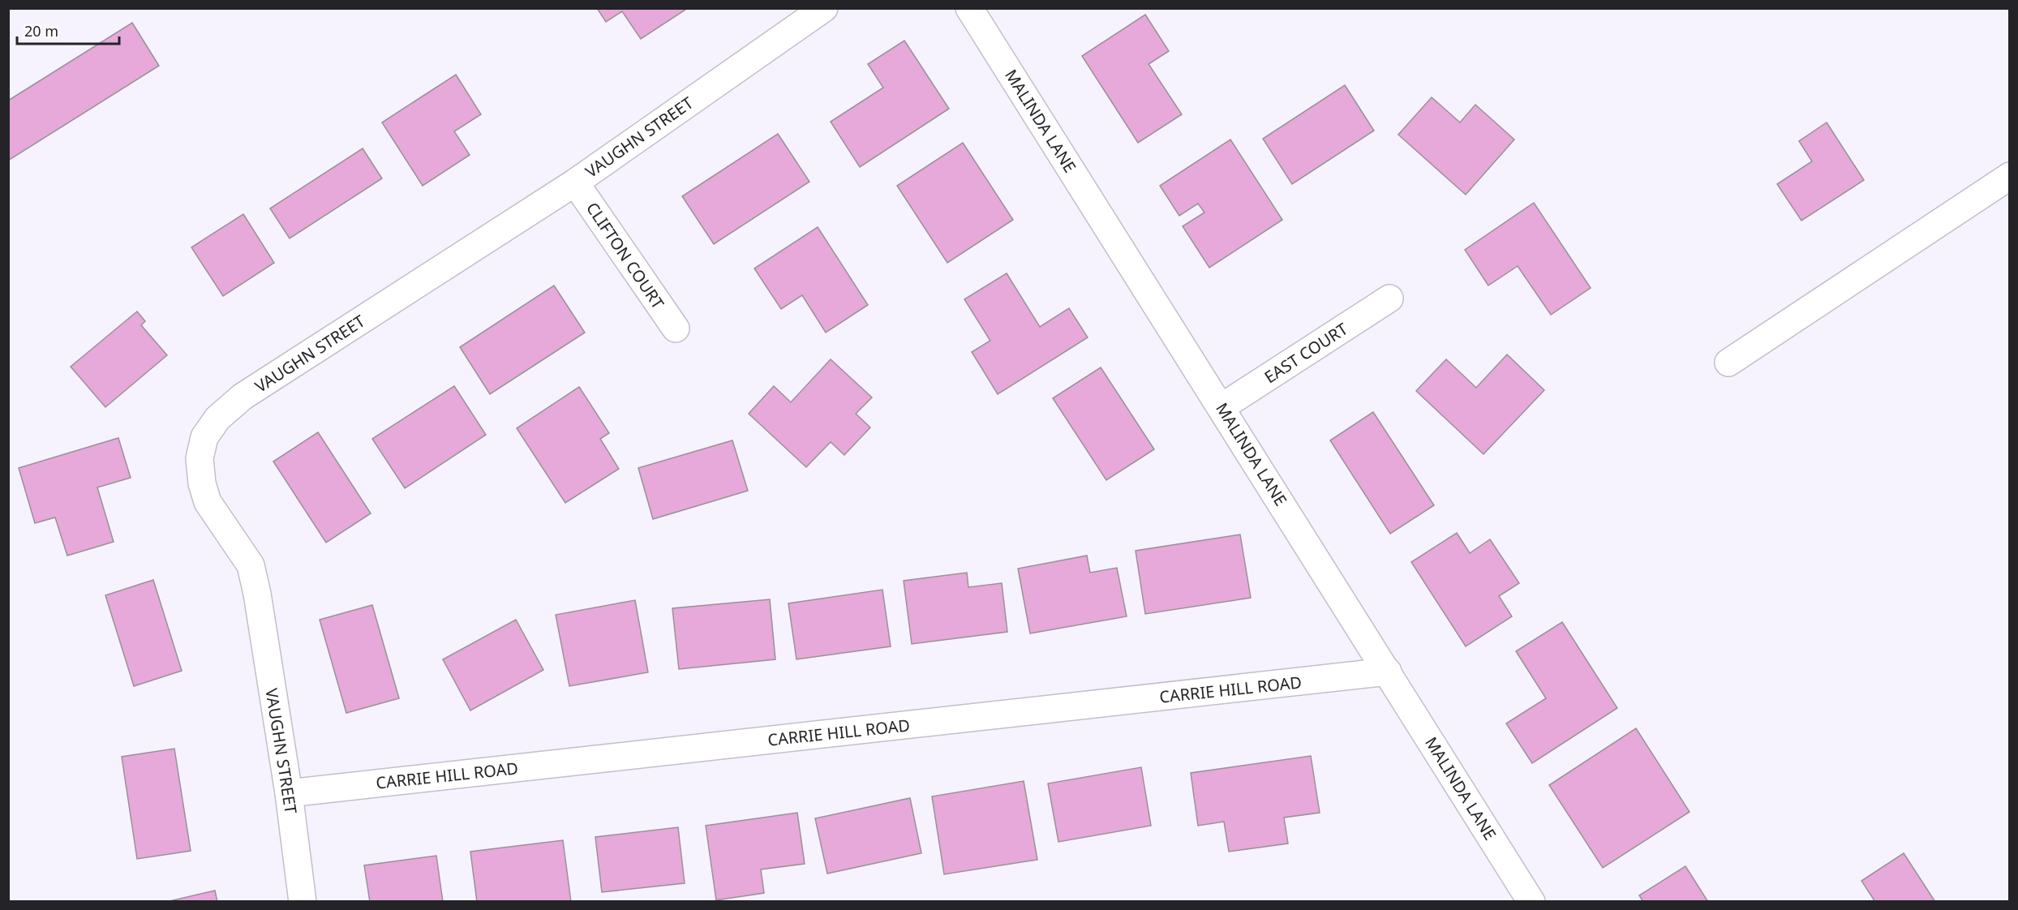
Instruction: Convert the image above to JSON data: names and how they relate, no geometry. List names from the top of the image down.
{
  "streets": {
    "street": [
      "MALINDA LANE",
      "VAUGHN STREET",
      "CLIFTON COURT",
      "EAST COURT",
      "CARRIE HILL ROAD"
    ]
  },
  "crossings": [
    ["MALINDA LANE", "EAST COURT"],
    ["MALINDA LANE", "CARRIE HILL ROAD"],
    ["VAUGHN STREET", "CLIFTON COURT"],
    ["VAUGHN STREET", "CARRIE HILL ROAD"]
  ],
  "scale_bar": "20 m"
}
